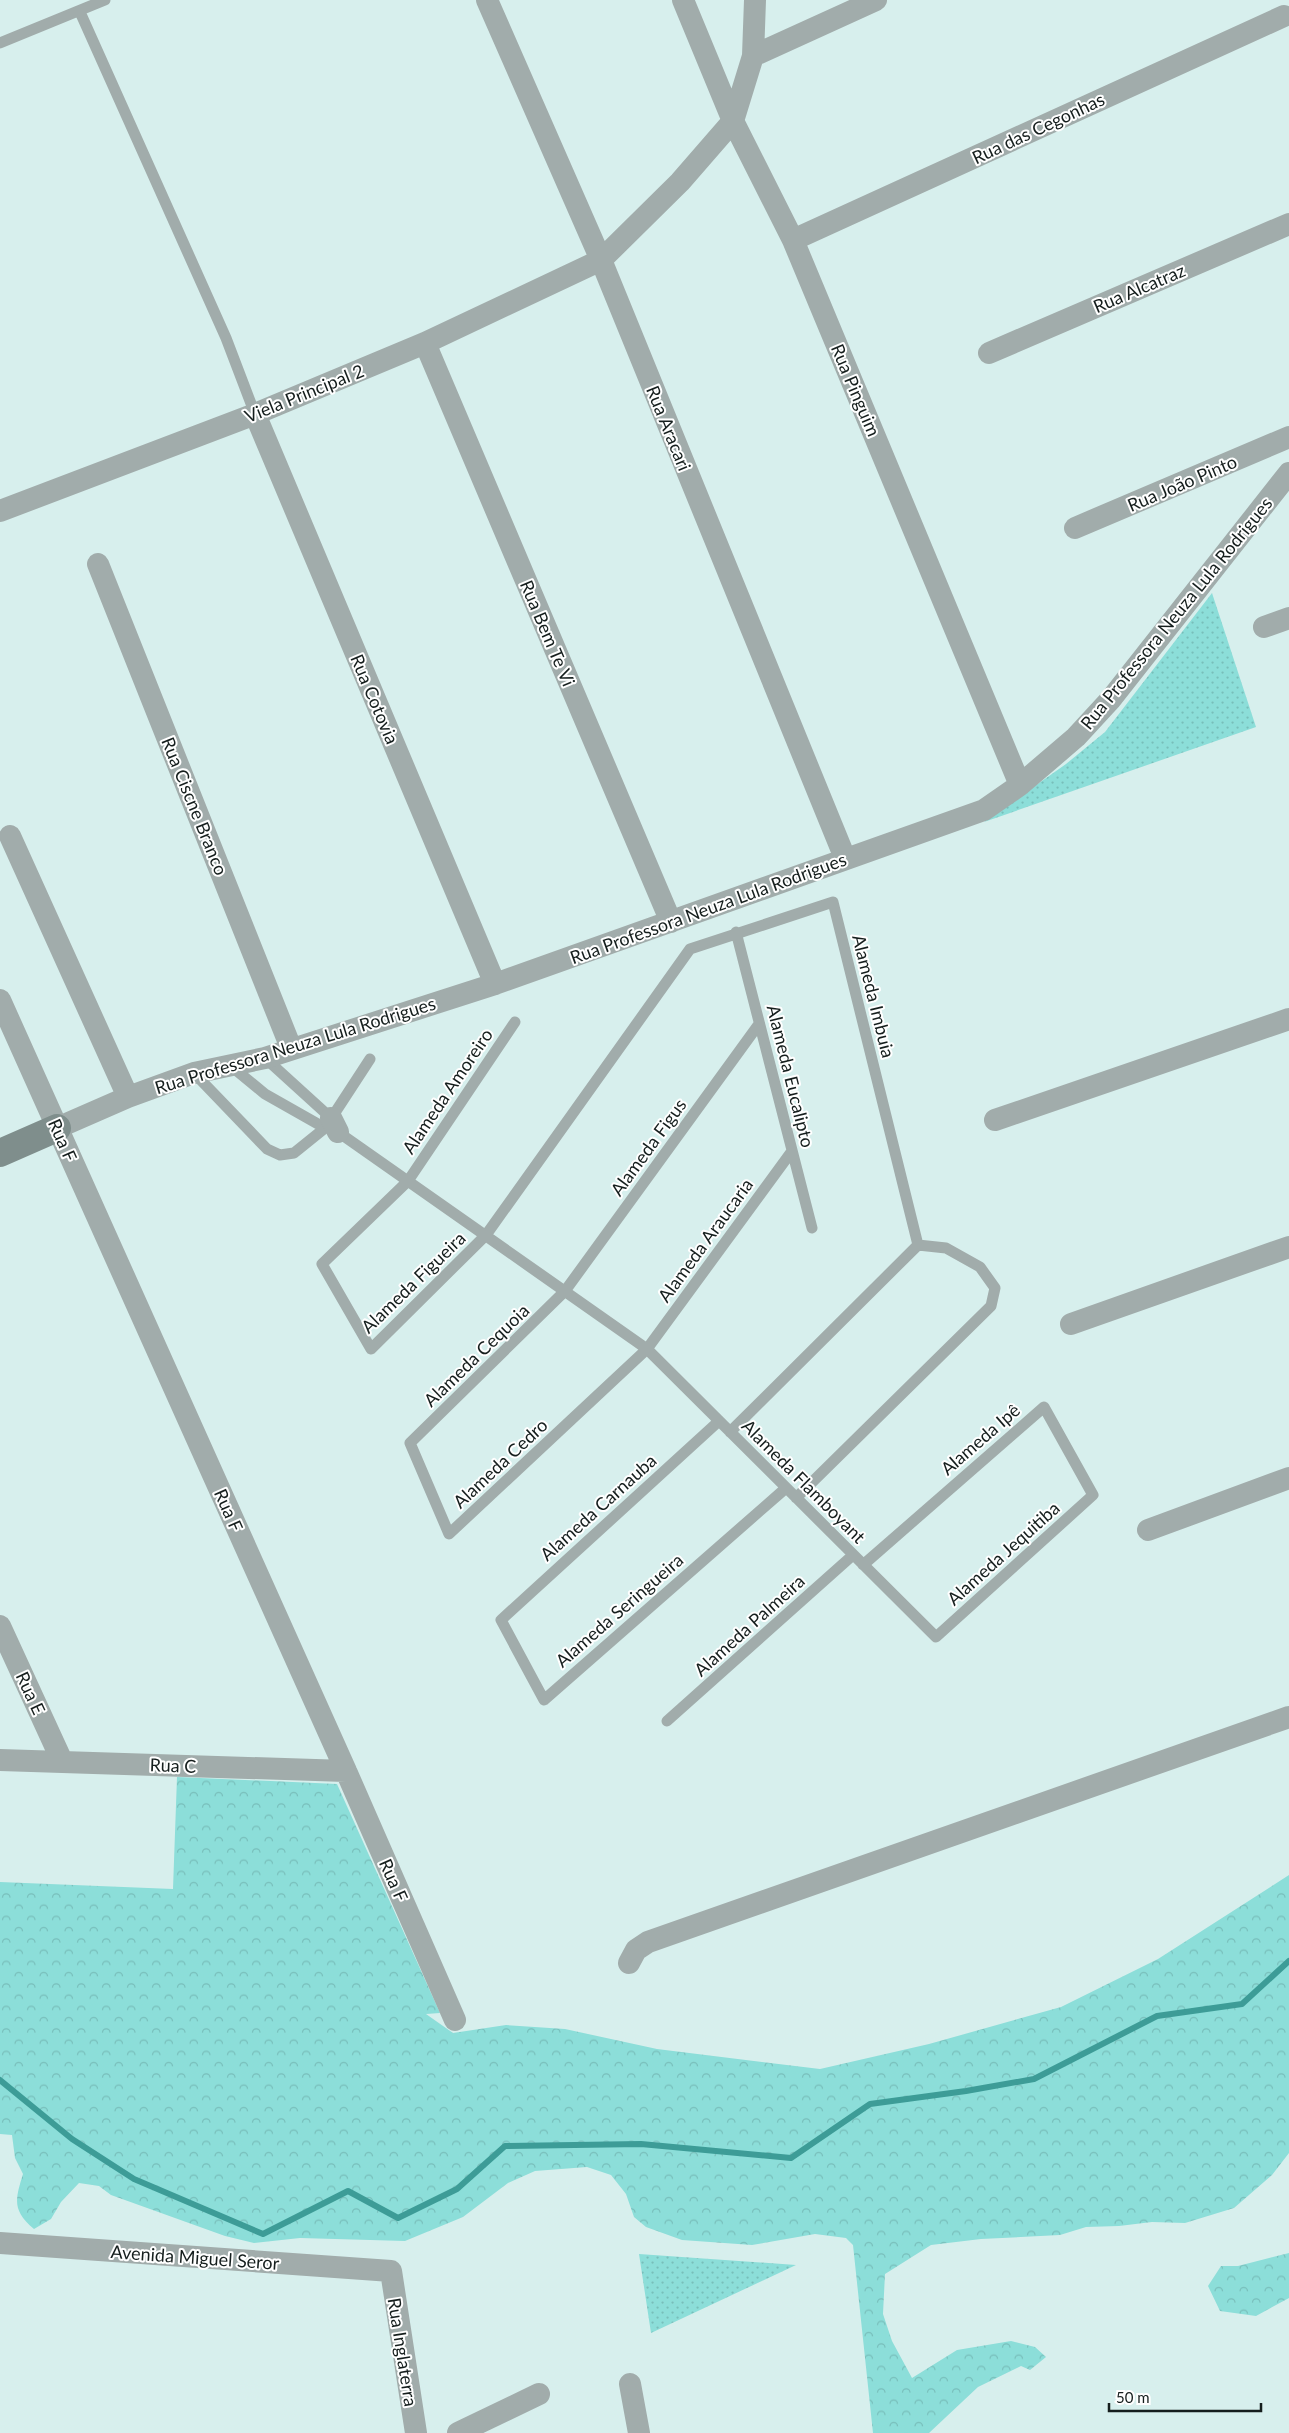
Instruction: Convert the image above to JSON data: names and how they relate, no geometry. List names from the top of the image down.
{
  "streets": {
    "street": [
      "Rua das Cegonhas",
      "Rua Alcatraz",
      "Rua Pinguim",
      "Viela Principal 2",
      "Rua Aracari",
      "Rua João Pinto",
      "Rua Professora Neuza Lula Rodrigues",
      "Rua Bem Te Vi",
      "Rua Cotovia",
      "Rua Ciscne Branco",
      "Rua F",
      "Rua E",
      "Rua C",
      "Avenida Miguel Seror",
      "Rua Inglaterra"
    ],
    "lane": [
      "Alameda Imbuia",
      "Alameda Eucalipto",
      "Alameda Amoreiro",
      "Alameda Figus",
      "Alameda Araucaria",
      "Alameda Figueira",
      "Alameda Cequoia",
      "Alameda Ipê",
      "Alameda Cedro",
      "Alameda Flamboyant",
      "Alameda Carnauba",
      "Alameda Jequitiba",
      "Alameda Seringueira",
      "Alameda Palmeira"
    ]
  },
  "crossings": [
    ["Rua das Cegonhas", "Rua Pinguim"],
    ["Rua Pinguim", "Viela Principal 2"],
    ["Rua Pinguim", "Rua Professora Neuza Lula Rodrigues"],
    ["Viela Principal 2", "Rua Aracari"],
    ["Viela Principal 2", "Rua Bem Te Vi"],
    ["Viela Principal 2", "Rua Cotovia"],
    ["Rua Aracari", "Rua Professora Neuza Lula Rodrigues"],
    ["Rua Professora Neuza Lula Rodrigues", "Rua Bem Te Vi"],
    ["Rua Professora Neuza Lula Rodrigues", "Rua Cotovia"],
    ["Rua Professora Neuza Lula Rodrigues", "Rua Ciscne Branco"],
    ["Rua Professora Neuza Lula Rodrigues", "Rua F"],
    ["Alameda Imbuia", "Alameda Eucalipto"],
    ["Alameda Imbuia", "Alameda Figueira"],
    ["Alameda Imbuia", "Alameda Flamboyant"],
    ["Alameda Eucalipto", "Alameda Figus"],
    ["Alameda Eucalipto", "Alameda Araucaria"],
    ["Alameda Amoreiro", "Alameda Figueira"],
    ["Alameda Amoreiro", "Alameda Flamboyant"],
    ["Rua F", "Rua C"],
    ["Alameda Figus", "Alameda Cequoia"],
    ["Alameda Figus", "Alameda Flamboyant"],
    ["Alameda Araucaria", "Alameda Cedro"],
    ["Alameda Araucaria", "Alameda Flamboyant"],
    ["Alameda Figueira", "Alameda Flamboyant"],
    ["Alameda Cequoia", "Alameda Cedro"],
    ["Alameda Cequoia", "Alameda Flamboyant"],
    ["Alameda Ipê", "Alameda Flamboyant"],
    ["Alameda Ipê", "Alameda Jequitiba"],
    ["Alameda Cedro", "Alameda Flamboyant"],
    ["Alameda Flamboyant", "Alameda Carnauba"],
    ["Alameda Flamboyant", "Alameda Jequitiba"],
    ["Alameda Flamboyant", "Alameda Seringueira"],
    ["Alameda Flamboyant", "Alameda Palmeira"],
    ["Alameda Carnauba", "Alameda Seringueira"],
    ["Rua E", "Rua C"],
    ["Avenida Miguel Seror", "Rua Inglaterra"]
  ],
  "scale_bar": "50 m"
}
